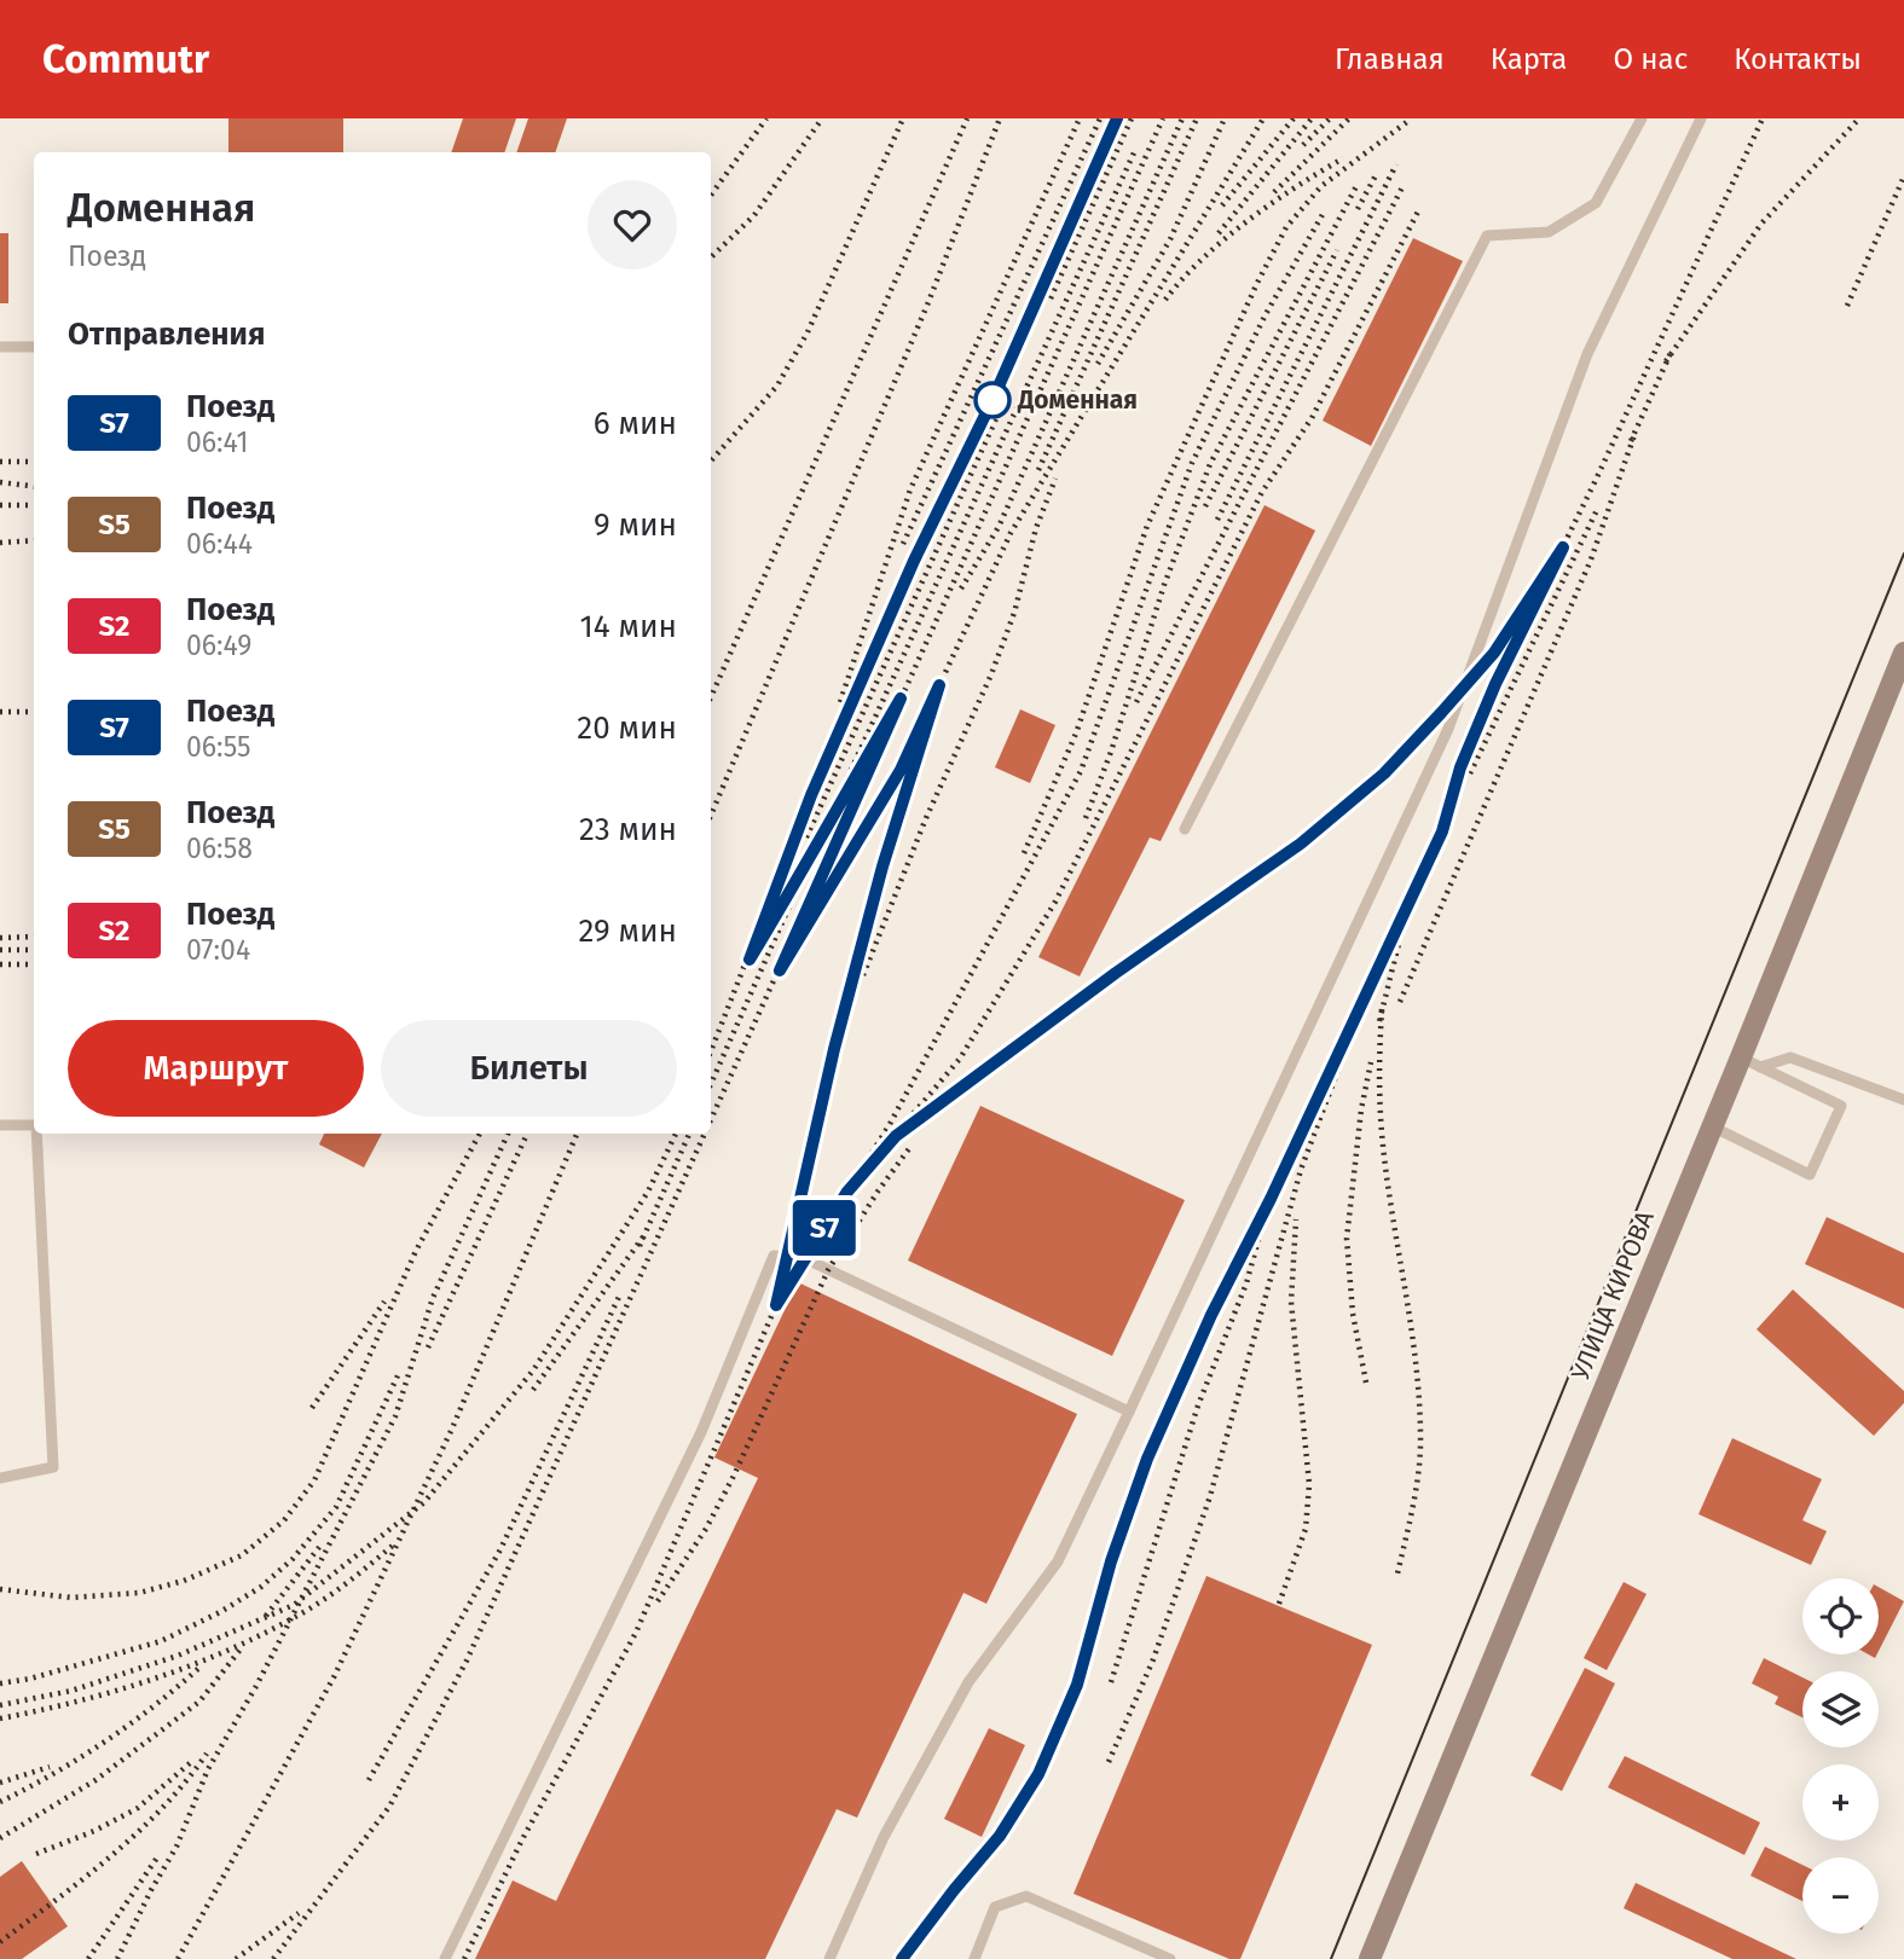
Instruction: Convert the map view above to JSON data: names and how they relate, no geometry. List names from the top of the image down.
{
  "streets": {
    "main road": ["УЛИЦА КИРОВА"]
  },
  "places": ["Доменная"],
  "page": {
    "header": "Commutr",
    "nav": [
      "Главная",
      "Карта",
      "О нас",
      "Контакты"
    ],
    "on_map": "S7",
    "heading": [
      ["Доменная", "Поезд"],
      "Отправления"
    ],
    "list": [
      {
        "mark": "S7",
        "name": "Поезд",
        "note": "06:41",
        "value": "6 мин"
      },
      {
        "mark": "S5",
        "name": "Поезд",
        "note": "06:44",
        "value": "9 мин"
      },
      {
        "mark": "S2",
        "name": "Поезд",
        "note": "06:49",
        "value": "14 мин"
      },
      {
        "mark": "S7",
        "name": "Поезд",
        "note": "06:55",
        "value": "20 мин"
      },
      {
        "mark": "S5",
        "name": "Поезд",
        "note": "06:58",
        "value": "23 мин"
      },
      {
        "mark": "S2",
        "name": "Поезд",
        "note": "07:04",
        "value": "29 мин"
      }
    ],
    "buttons": ["Маршрут", "Билеты"],
    "map_buttons": ["+", "−"]
  }
}
